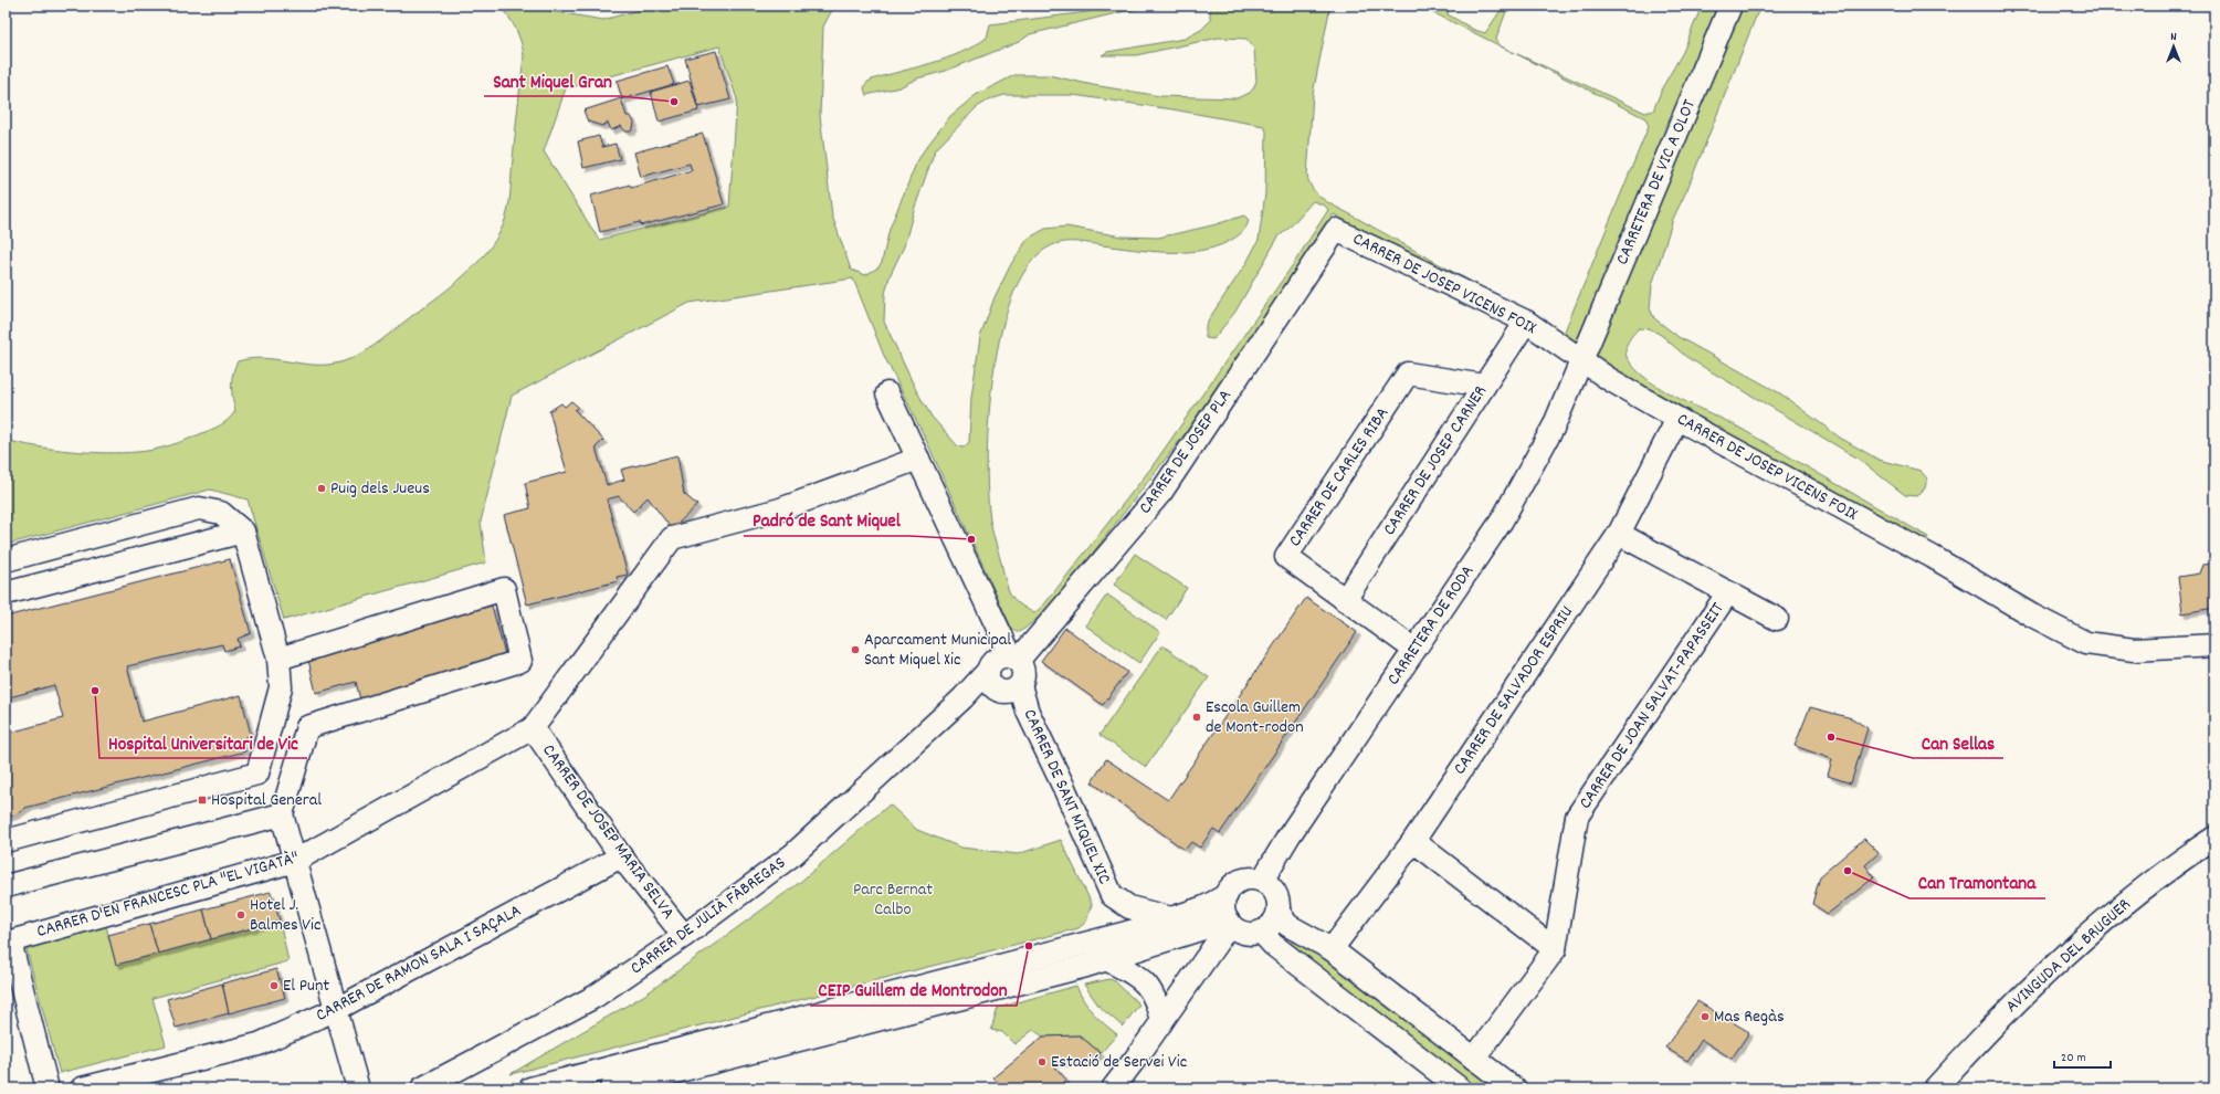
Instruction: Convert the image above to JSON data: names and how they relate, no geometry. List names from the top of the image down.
{
  "streets": {
    "street": [
      "CARRETERA DE VIC A OLOT",
      "CARRER DE JOSEP VICENS FOIX",
      "CARRER DE JOSEP PLA",
      "CARRER DE JOSEP CARNER",
      "CARRER DE CARLES RIBA",
      "CARRETERA DE RODA",
      "CARRER DE SALVADOR ESPRIU",
      "CARRER DE JOAN SALVAT-PAPASSEIT",
      "CARRER DE SANT MIQUEL XIC",
      "CARRER DE JOSEP MARIA SELVA",
      "CARRER D'EN FRANCESC PLA \"EL VIGATÀ\"",
      "CARRER DE JULIÀ FÀBREGAS",
      "AVINGUDA DEL BRUGUER",
      "CARRER DE RAMON SALA I SAÇALA"
    ]
  },
  "crossings": [
    ["CARRETERA DE VIC A OLOT", "CARRER DE JOSEP VICENS FOIX"],
    ["CARRETERA DE VIC A OLOT", "CARRETERA DE RODA"],
    ["CARRER DE JOSEP VICENS FOIX", "CARRER DE JOSEP PLA"],
    ["CARRER DE JOSEP VICENS FOIX", "CARRER DE JOSEP CARNER"],
    ["CARRER DE JOSEP VICENS FOIX", "CARRETERA DE RODA"],
    ["CARRER DE JOSEP VICENS FOIX", "CARRER DE SALVADOR ESPRIU"],
    ["CARRER DE JOSEP PLA", "CARRER DE JULIÀ FÀBREGAS"],
    ["CARRER DE JOSEP CARNER", "CARRER DE CARLES RIBA"],
    ["CARRER DE CARLES RIBA", "CARRETERA DE RODA"],
    ["CARRER DE JOSEP MARIA SELVA", "CARRER D'EN FRANCESC PLA \"EL VIGATÀ\""],
    ["CARRER DE JOSEP MARIA SELVA", "CARRER DE JULIÀ FÀBREGAS"],
    ["CARRER DE JOSEP MARIA SELVA", "CARRER DE RAMON SALA I SAÇALA"]
  ],
  "parks": ["Parc Bernat Calbo"],
  "places": {
    "other": [
      "Sant Miquel Gran",
      "Puig dels Jueus",
      "Padró de Sant Miquel",
      "Aparcament Municipal Sant Miquel Xic",
      "Hospital Universitari de Vic",
      "Escola Guillem de Mont-rodon",
      "Can Sellas",
      "Can Tramontana",
      "Hotel J. Balmes Vic",
      "CEIP Guillem de Montrodon",
      "El Punt",
      "Mas Regàs",
      "Estació de Servei Vic"
    ],
    "transit": ["Hospital General"]
  },
  "scale_bar": "20 m",
  "north": "top"
}
